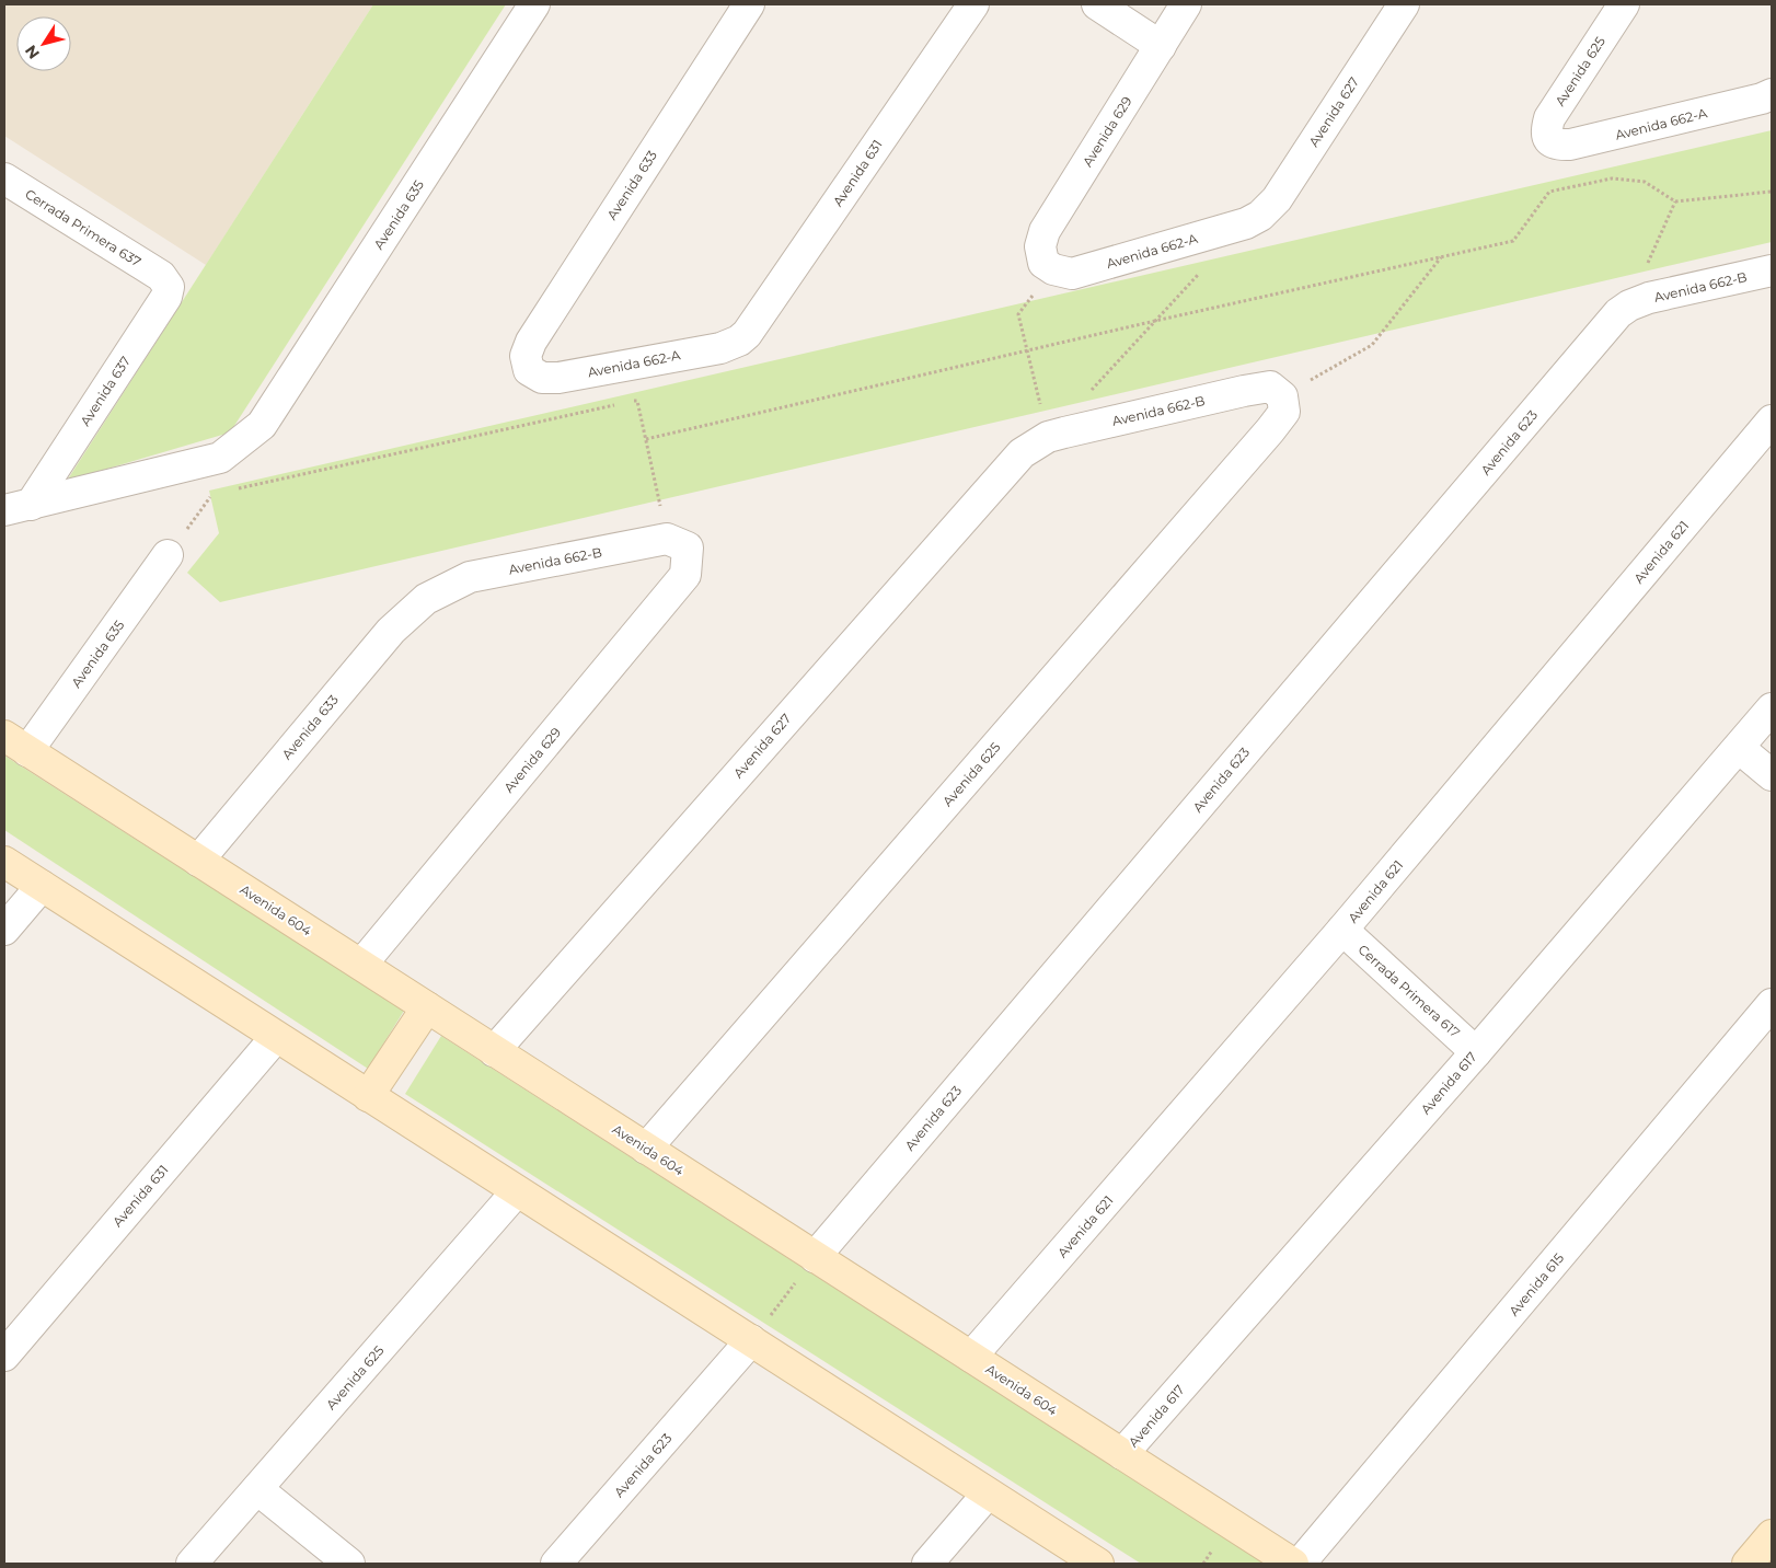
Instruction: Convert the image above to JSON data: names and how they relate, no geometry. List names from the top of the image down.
{
  "streets": {
    "street": [
      "Avenida 625",
      "Avenida 627",
      "Avenida 662-A",
      "Avenida 629",
      "Avenida 631",
      "Avenida 633",
      "Avenida 635",
      "Cerrada Primera 637",
      "Avenida 662-B",
      "Avenida 637",
      "Avenida 623",
      "Avenida 621",
      "Avenida 604",
      "Cerrada Primera 617",
      "Avenida 617",
      "Avenida 615"
    ]
  },
  "crossings": [
    ["Avenida 625", "Avenida 662-A"],
    ["Avenida 625", "Avenida 662-B"],
    ["Avenida 625", "Avenida 604"],
    ["Avenida 627", "Avenida 662-A"],
    ["Avenida 627", "Avenida 662-B"],
    ["Avenida 627", "Avenida 604"],
    ["Avenida 662-A", "Avenida 629"],
    ["Avenida 662-A", "Avenida 631"],
    ["Avenida 662-A", "Avenida 633"],
    ["Avenida 629", "Avenida 662-B"],
    ["Avenida 629", "Avenida 604"],
    ["Avenida 633", "Avenida 662-B"],
    ["Avenida 633", "Avenida 604"],
    ["Avenida 635", "Avenida 637"],
    ["Avenida 635", "Avenida 604"],
    ["Cerrada Primera 637", "Avenida 637"],
    ["Avenida 662-B", "Avenida 623"],
    ["Avenida 623", "Avenida 604"],
    ["Avenida 621", "Avenida 604"],
    ["Avenida 621", "Cerrada Primera 617"],
    ["Avenida 604", "Avenida 617"],
    ["Cerrada Primera 617", "Avenida 617"]
  ],
  "north": "bottom left"
}
